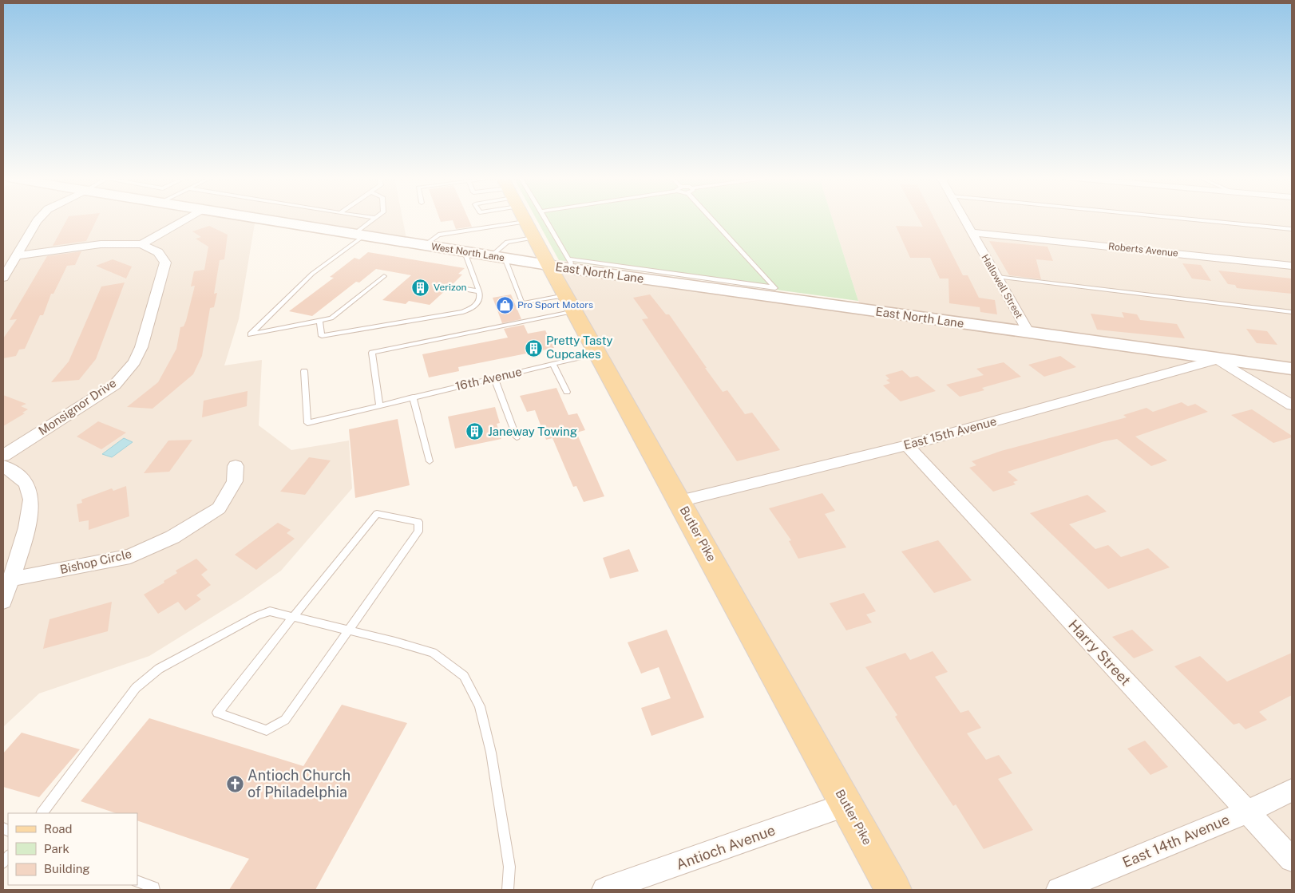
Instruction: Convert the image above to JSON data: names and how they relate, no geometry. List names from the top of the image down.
{
  "streets": {
    "main road": ["West North Lane", "East North Lane", "Butler Pike"],
    "street": [
      "Roberts Avenue",
      "Hallowell Street",
      "Monsignor Drive",
      "East 15th Avenue",
      "Bishop Circle",
      "Harry Street",
      "East 14th Avenue",
      "Antioch Avenue"
    ],
    "lane": ["16th Avenue"]
  },
  "crossings": [
    ["Roberts Avenue", "Hallowell Street"],
    ["West North Lane", "East North Lane"],
    ["West North Lane", "Butler Pike"],
    ["East North Lane", "Hallowell Street"],
    ["East North Lane", "East 15th Avenue"],
    ["East North Lane", "Butler Pike"],
    ["16th Avenue", "Butler Pike"],
    ["East 15th Avenue", "Butler Pike"],
    ["East 15th Avenue", "Harry Street"],
    ["Butler Pike", "Antioch Avenue"],
    ["Harry Street", "East 14th Avenue"]
  ],
  "places": {
    "building": ["Verizon", "Pretty Tasty Cupcakes", "Janeway Towing"],
    "shop": ["Pro Sport Motors"],
    "church": ["Antioch Church of Philadelphia"]
  },
  "legend": ["Road", "Park", "Building"]
}
